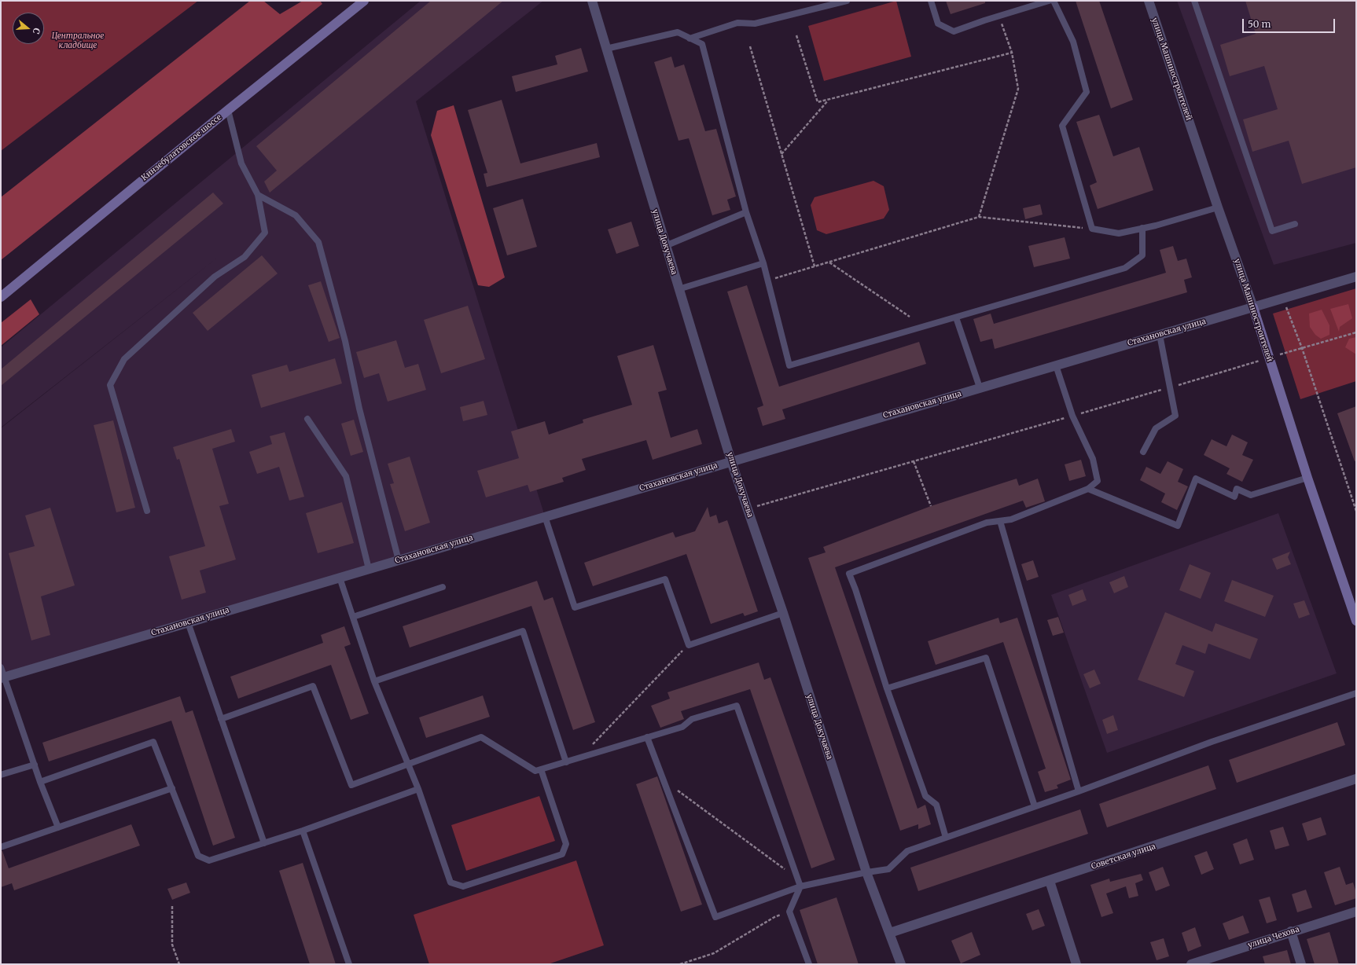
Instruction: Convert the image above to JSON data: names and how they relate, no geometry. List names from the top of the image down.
{
  "streets": {
    "main road": ["улица Машиностроителей", "Кинзебулатовское шоссе"],
    "street": [
      "улица Докучаева",
      "Стахановская улица",
      "Советская улица",
      "улица Чехова"
    ]
  },
  "crossings": [
    ["улица Машиностроителей", "Стахановская улица"],
    ["улица Докучаева", "Стахановская улица"],
    ["улица Докучаева", "Советская улица"]
  ],
  "parks": ["Центральное кладбище"],
  "scale_bar": "50 m",
  "north": "right"
}
